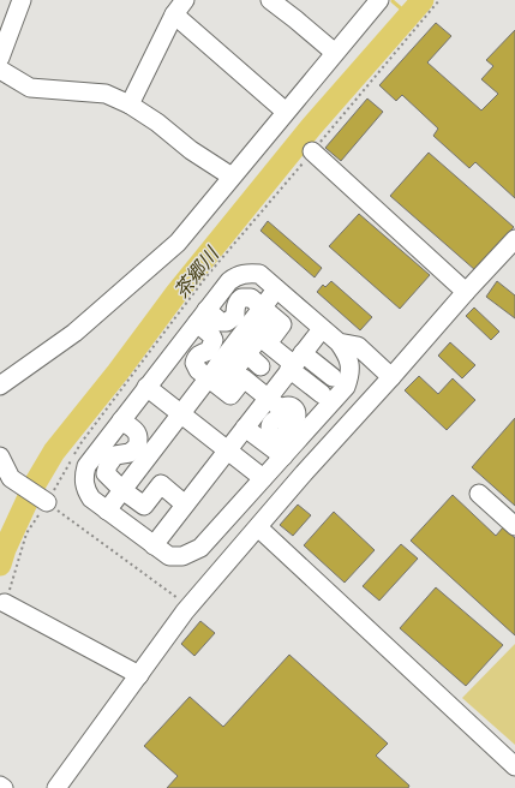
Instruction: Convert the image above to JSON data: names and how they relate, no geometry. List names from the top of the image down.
{
  "water": ["茶郷川"]
}
